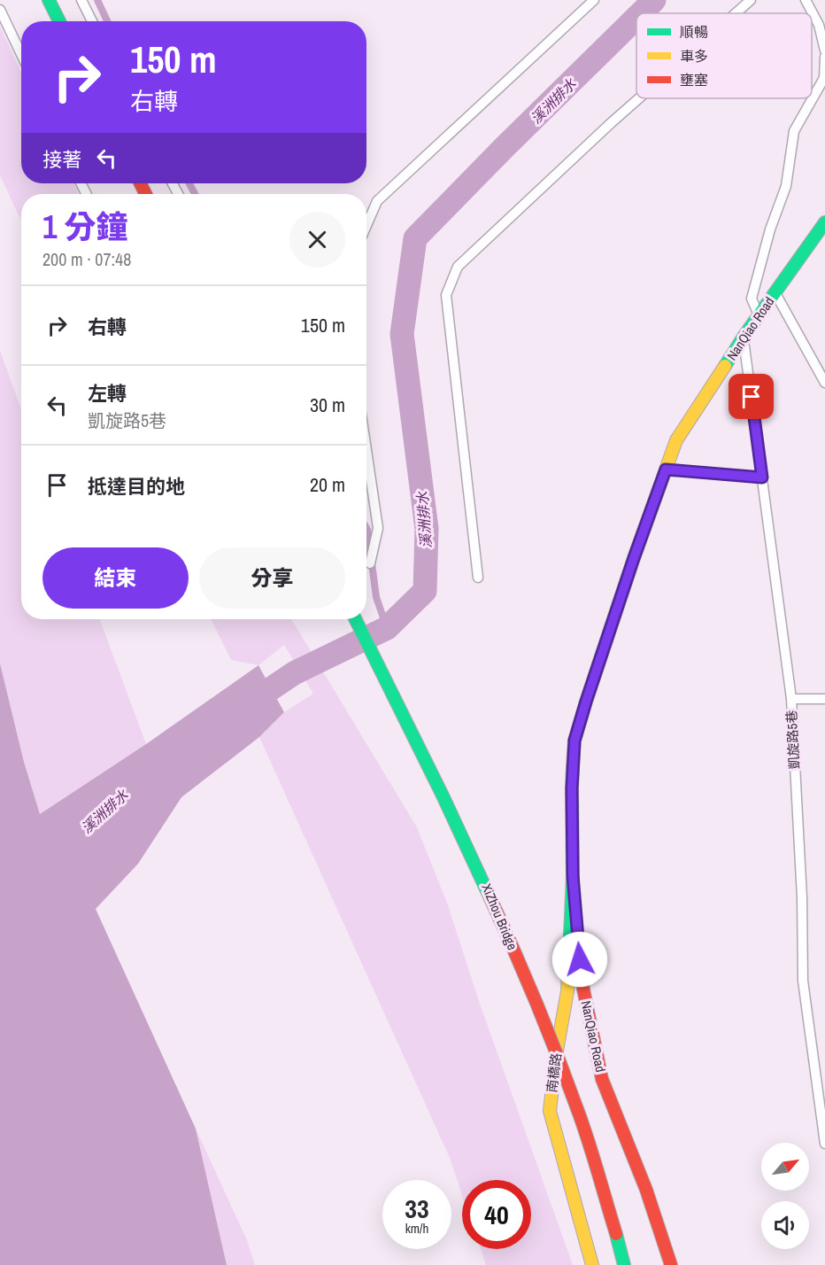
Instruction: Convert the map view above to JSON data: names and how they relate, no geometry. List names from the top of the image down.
{
  "streets": {
    "street": ["NanQiao Road", "XiZhou Bridge", "南橋路"],
    "lane": ["凱旋路5巷"]
  },
  "crossings": [
    ["NanQiao Road", "凱旋路5巷"],
    ["NanQiao Road", "南橋路"]
  ],
  "water": ["溪洲排水"],
  "legend": ["順暢", "車多", "壅塞"],
  "north": "top right",
  "page": {
    "turn": ["150 m", "右轉"],
    "then": "接著",
    "heading": ["1 分鐘", "200 m · 07:48"],
    "list": [
      {
        "name": "右轉",
        "value": "150 m"
      },
      {
        "name": "左轉",
        "note": "凱旋路5巷",
        "value": "30 m"
      },
      {
        "name": "抵達目的地",
        "value": "20 m"
      }
    ],
    "buttons": ["結束", "分享"],
    "speed": "33 km/h",
    "limit": "40"
  }
}
